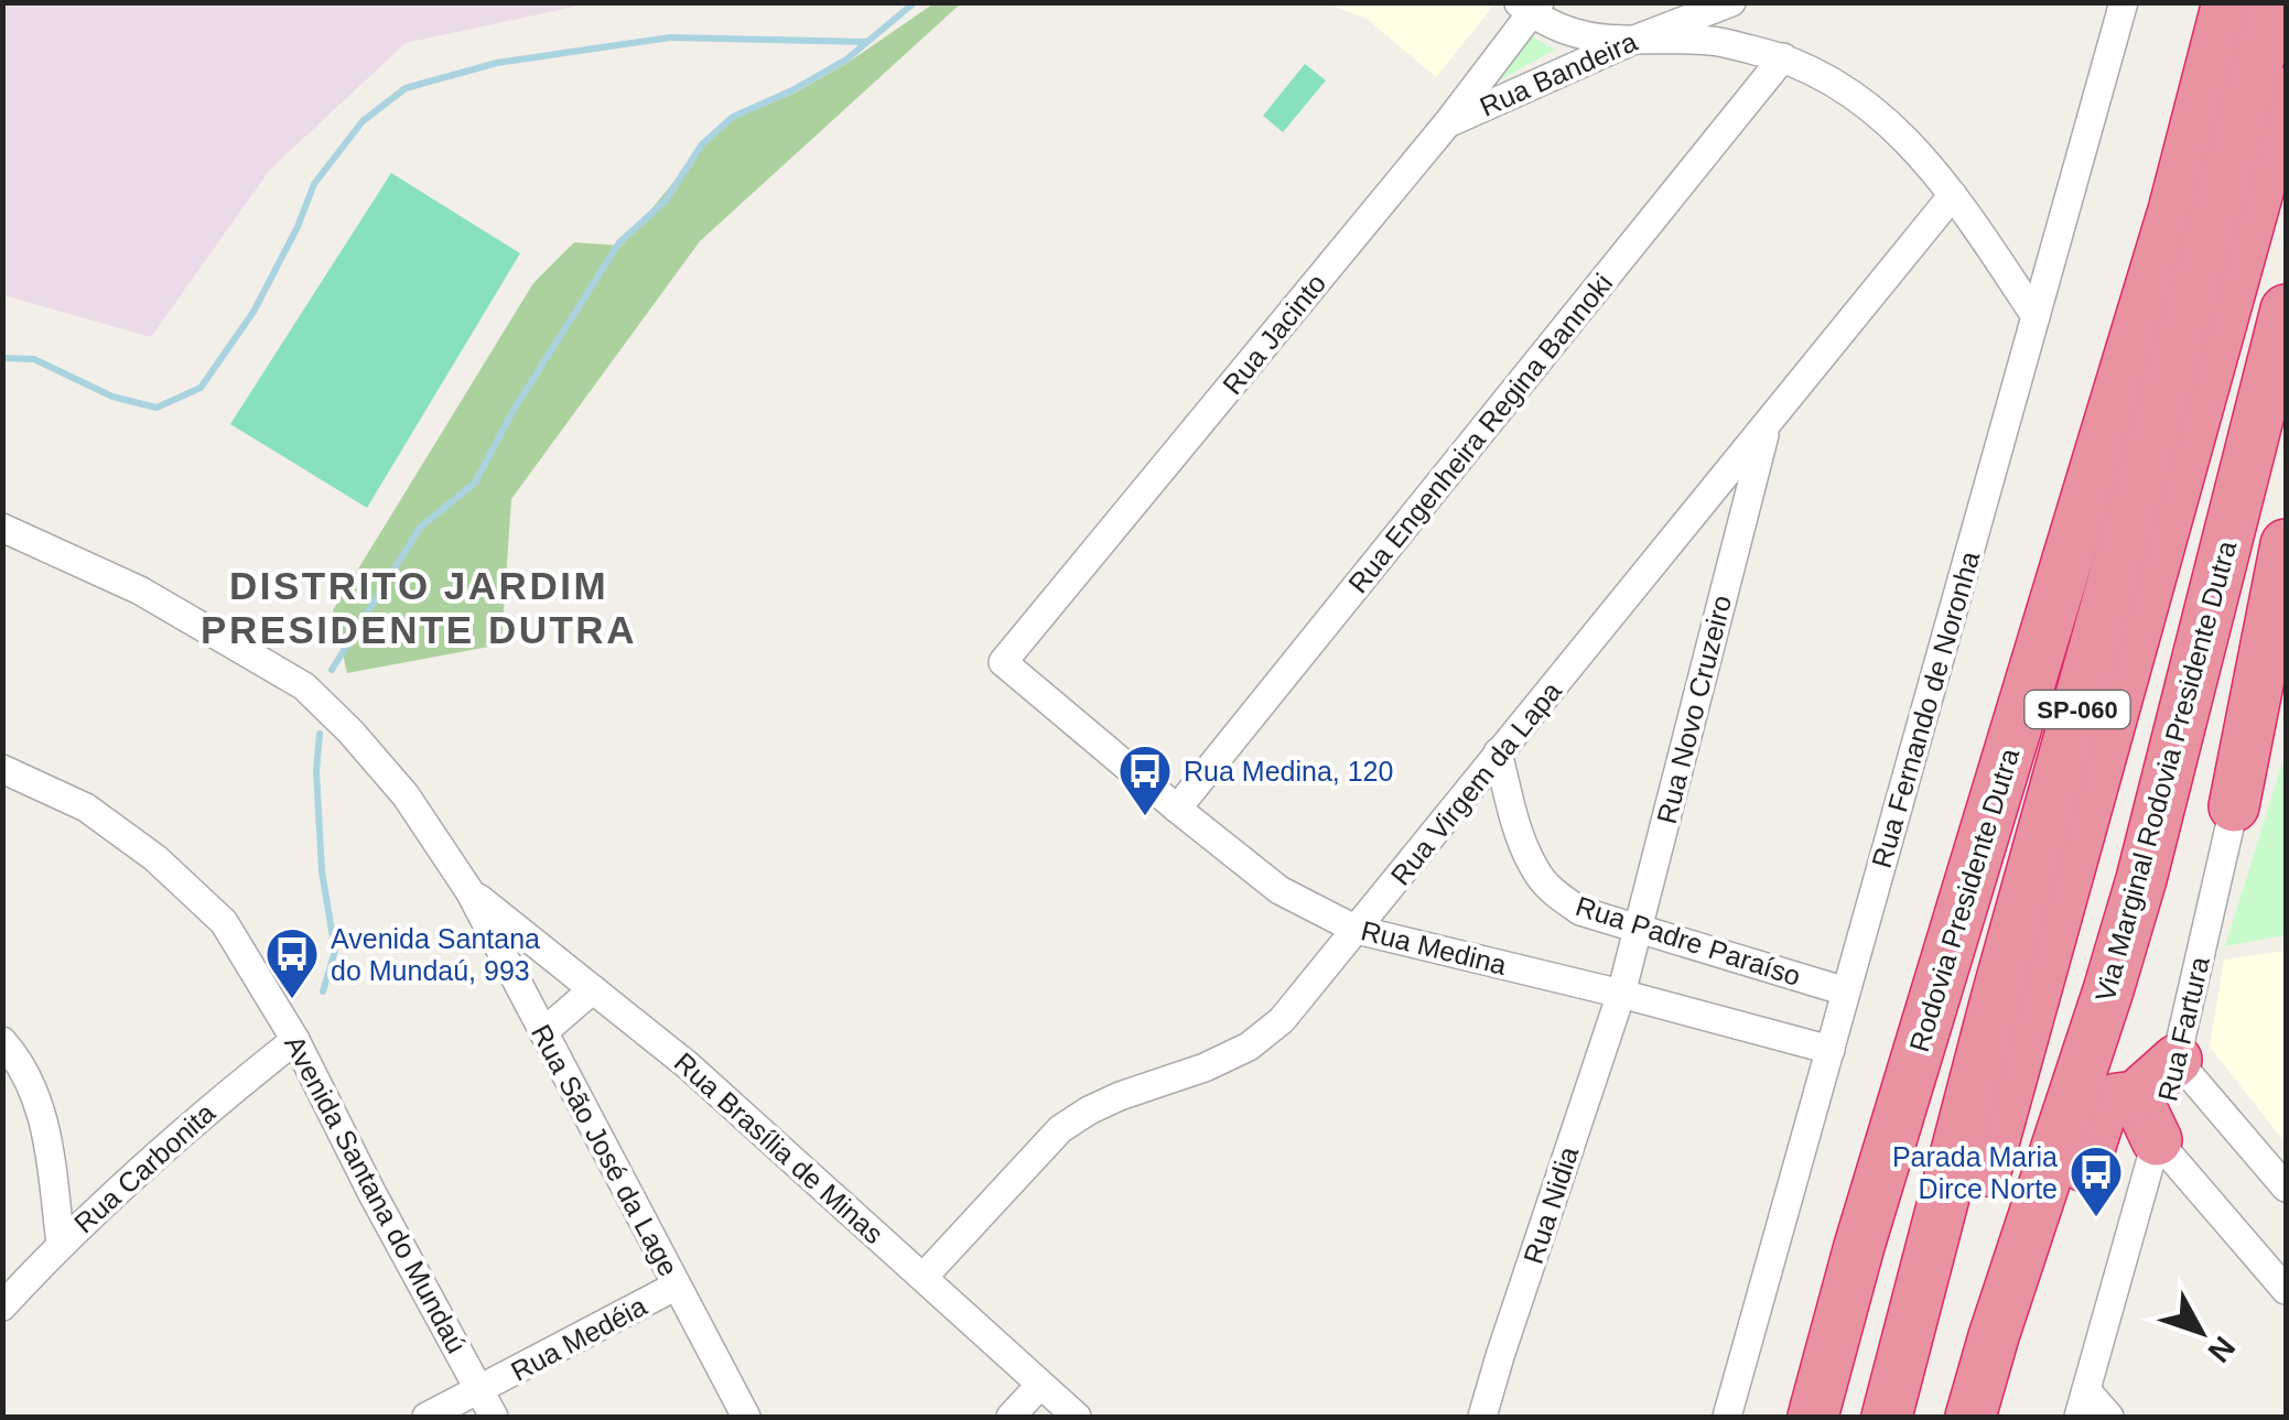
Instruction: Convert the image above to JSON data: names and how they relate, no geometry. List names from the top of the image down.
{
  "streets": {
    "highway": ["SP-060", "Via Marginal Rodovia Presidente Dutra", "Rodovia Presidente Dutra"],
    "street": [
      "Rua Bandeira",
      "Rua Jacinto",
      "Rua Engenheira Regina Bannoki",
      "Rua Novo Cruzeiro",
      "Rua Fernando de Noronha",
      "Rua Virgem da Lapa",
      "Rua Padre Paraíso",
      "Rua Medina",
      "Rua Fartura",
      "Rua Brasília de Minas",
      "Rua São José da Lage",
      "Rua Carbonita",
      "Avenida Santana do Mundaú",
      "Rua Nidia",
      "Rua Medéia"
    ]
  },
  "crossings": [
    ["Rua Bandeira", "Rua Jacinto"],
    ["Rua Jacinto", "Rua Medina"],
    ["Rua Engenheira Regina Bannoki", "Rua Medina"],
    ["Rua Novo Cruzeiro", "Rua Virgem da Lapa"],
    ["Rua Novo Cruzeiro", "Rua Padre Paraíso"],
    ["Rua Novo Cruzeiro", "Rua Medina"],
    ["Rua Novo Cruzeiro", "Rua Nidia"],
    ["Rua Fernando de Noronha", "Rua Padre Paraíso"],
    ["Rua Fernando de Noronha", "Rua Medina"],
    ["Rua Virgem da Lapa", "Rua Padre Paraíso"],
    ["Rua Virgem da Lapa", "Rua Medina"],
    ["Rua Virgem da Lapa", "Rua Brasília de Minas"],
    ["Rua Medina", "Rua Nidia"],
    ["Rua Brasília de Minas", "Rua São José da Lage"],
    ["Rua São José da Lage", "Rua Medéia"],
    ["Rua Carbonita", "Avenida Santana do Mundaú"],
    ["Avenida Santana do Mundaú", "Rua Medéia"]
  ],
  "districts": ["DISTRITO JARDIM PRESIDENTE DUTRA"],
  "places": {
    "bus stop": ["Rua Medina, 120", "Avenida Santana do Mundaú, 993", "Parada Maria Dirce Norte"]
  },
  "north": "bottom right"
}
